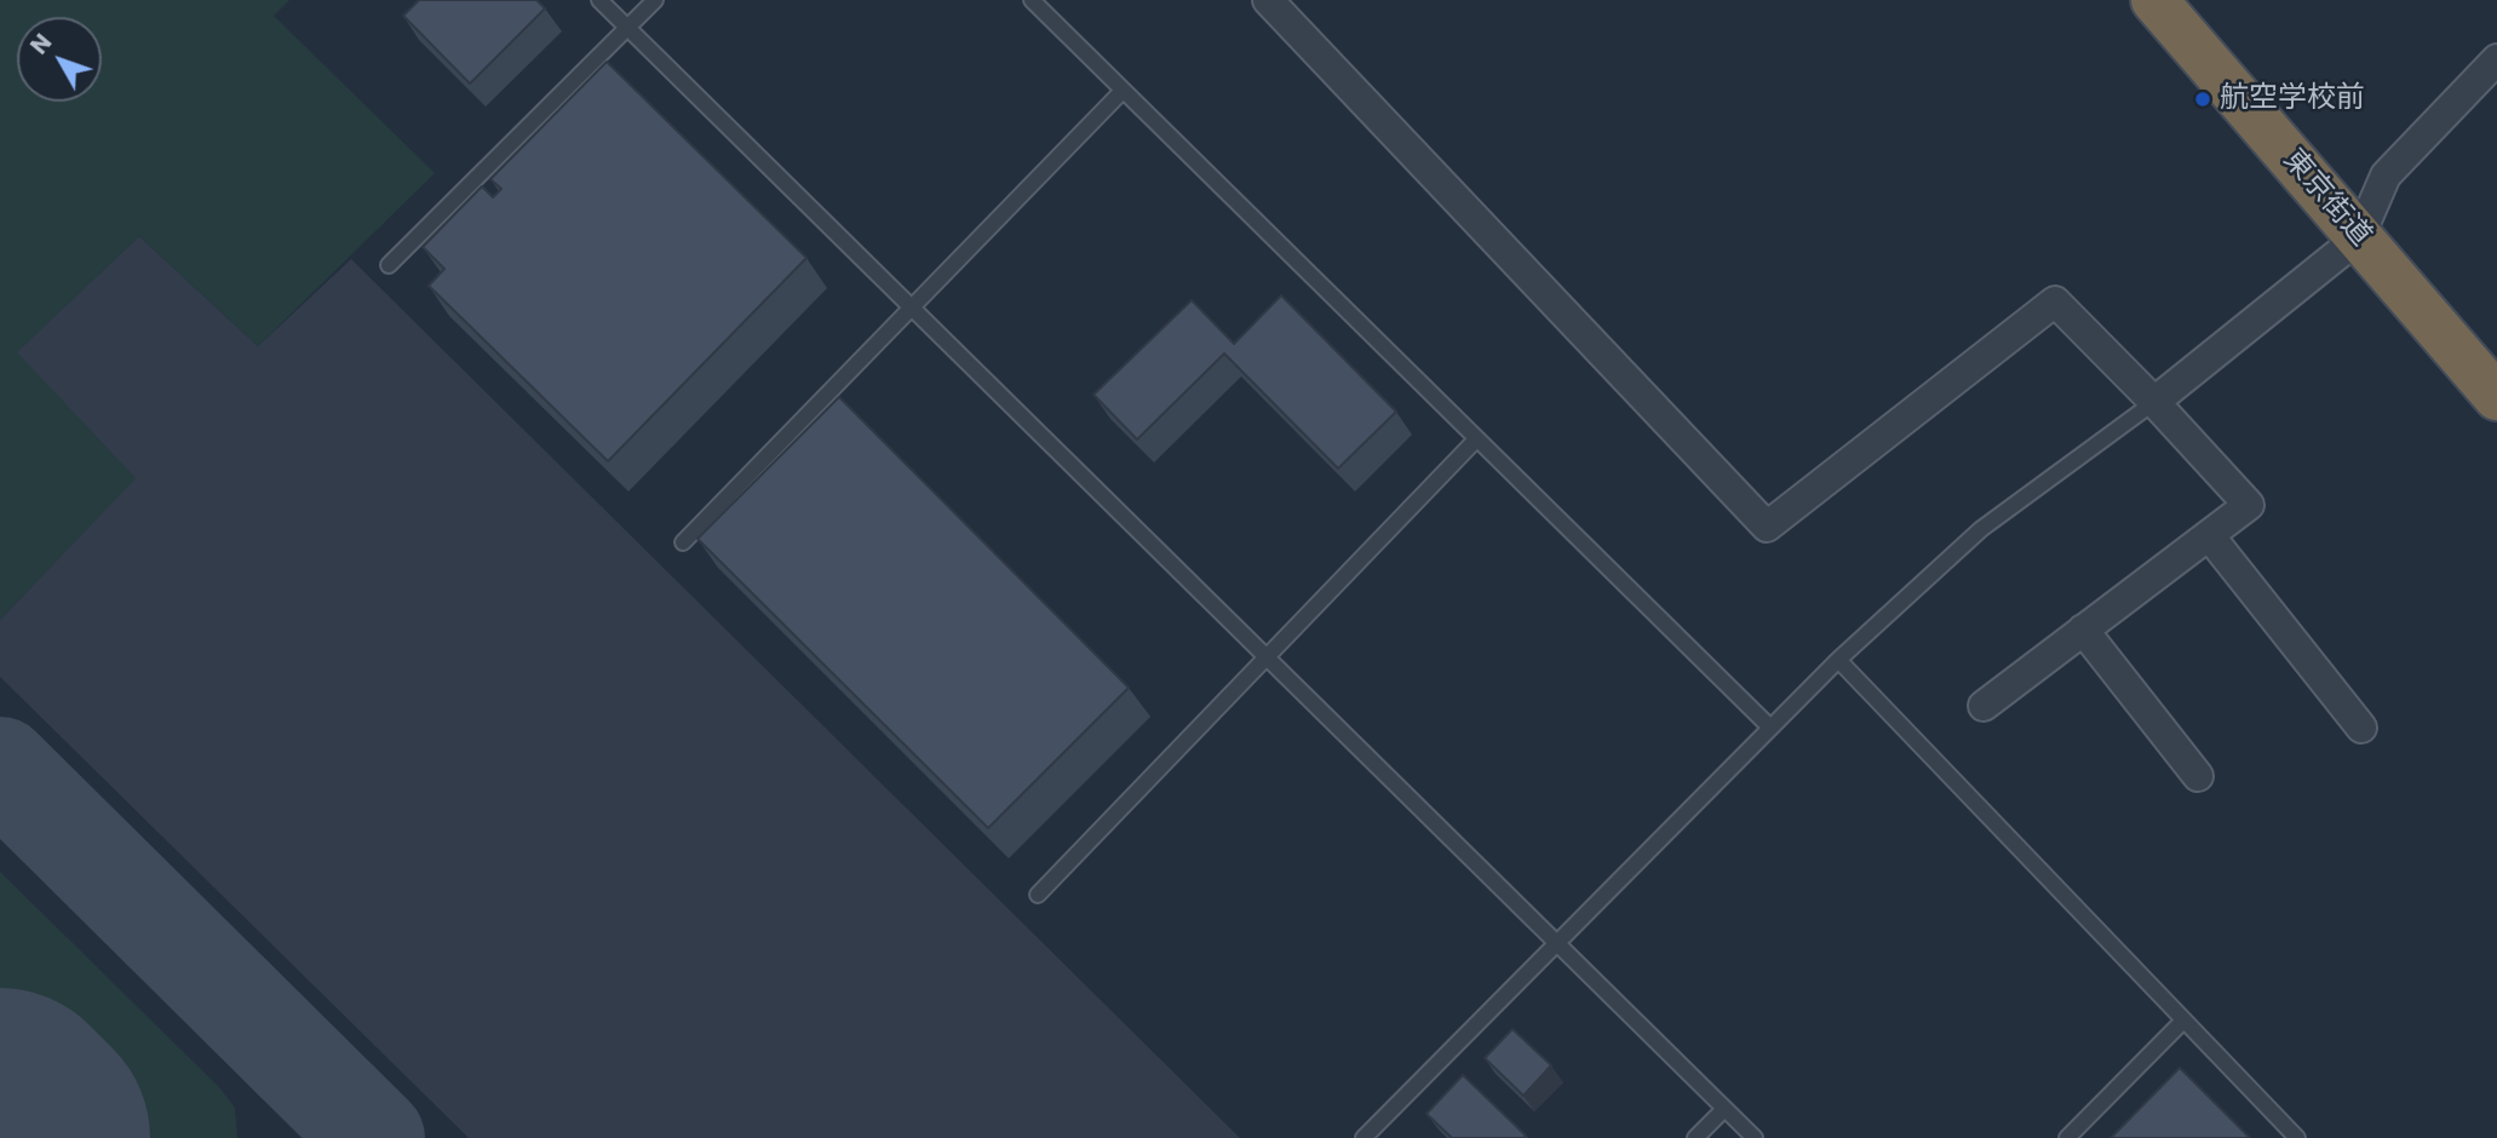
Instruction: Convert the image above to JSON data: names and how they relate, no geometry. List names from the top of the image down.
{
  "streets": {
    "highway": ["東京街道"]
  },
  "places": ["航空学校前"],
  "north": "top left"
}
